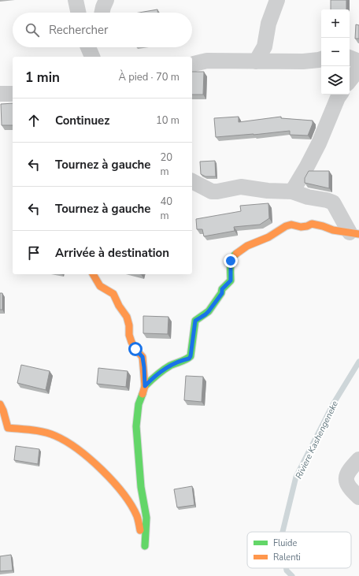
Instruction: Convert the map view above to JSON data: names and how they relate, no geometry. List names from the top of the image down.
{
  "water": ["Riviere Kashengeneke"],
  "legend": ["Fluide", "Ralenti"],
  "page": {
    "map_buttons": ["+", "−"],
    "search": "Rechercher",
    "heading": ["1 min", "À pied · 70 m"],
    "list": [
      ["Continuez", "10 m"],
      ["Tournez à gauche", "20 m"],
      ["Tournez à gauche", "40 m"],
      "Arrivée à destination"
    ]
  }
}
